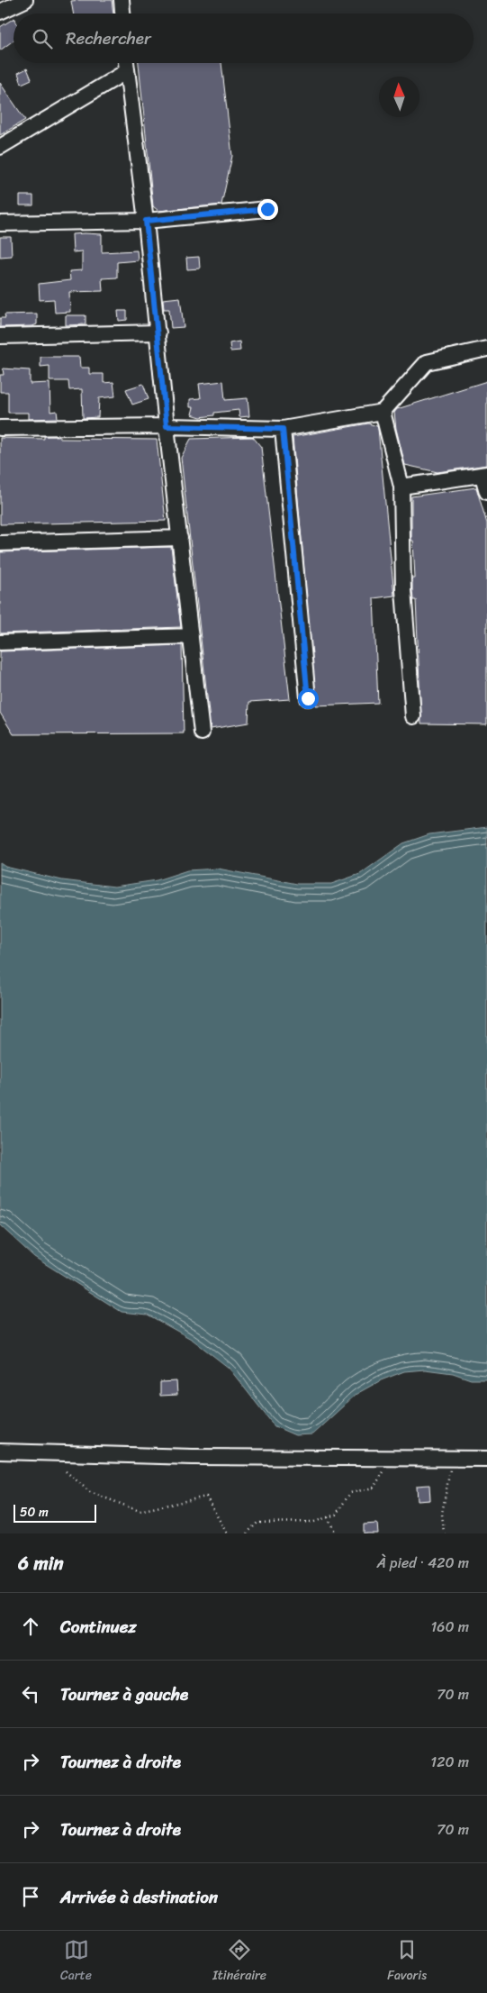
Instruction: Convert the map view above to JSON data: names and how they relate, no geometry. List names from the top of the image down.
{
  "scale_bar": "50 m",
  "north": "top",
  "page": {
    "search": "Rechercher",
    "scale": "50 m",
    "heading": ["6 min", "À pied · 420 m"],
    "list": [
      ["Continuez", "160 m"],
      ["Tournez à gauche", "70 m"],
      ["Tournez à droite", "120 m"],
      ["Tournez à droite", "70 m"],
      "Arrivée à destination"
    ],
    "nav": ["Carte", "Itinéraire", "Favoris"]
  }
}
